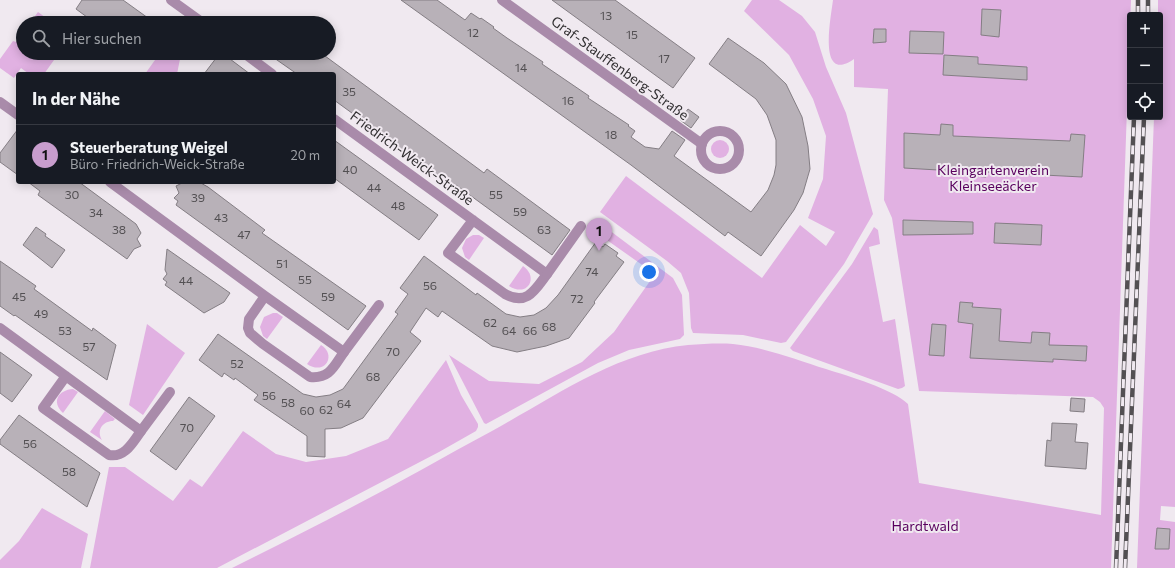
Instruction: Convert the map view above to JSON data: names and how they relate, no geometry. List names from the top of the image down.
{
  "streets": {
    "street": ["Graf-Stauffenberg-Straße", "Friedrich-Weick-Straße"]
  },
  "parks": ["Kleingartenverein Kleinseeäcker", "Hardtwald"],
  "house_numbers": [
    "13",
    "12",
    "15",
    "17",
    "14",
    "35",
    "16",
    "18",
    "40",
    "44",
    "30",
    "55",
    "39",
    "48",
    "59",
    "34",
    "43",
    "38",
    "63",
    "47",
    "51",
    "74",
    "55",
    "44",
    "56",
    "45",
    "59",
    "72",
    "49",
    "62",
    "68",
    "53",
    "64",
    "66",
    "57",
    "70",
    "52",
    "68",
    "56",
    "58",
    "64",
    "62",
    "60",
    "70",
    "56",
    "58"
  ],
  "page": {
    "map_buttons": ["+", "−"],
    "search": "Hier suchen",
    "heading": "In der Nähe",
    "list": [
      {
        "mark": "1",
        "name": "Steuerberatung Weigel",
        "note": "Büro · Friedrich-Weick-Straße",
        "value": "20 m"
      }
    ],
    "pins": "1"
  }
}
